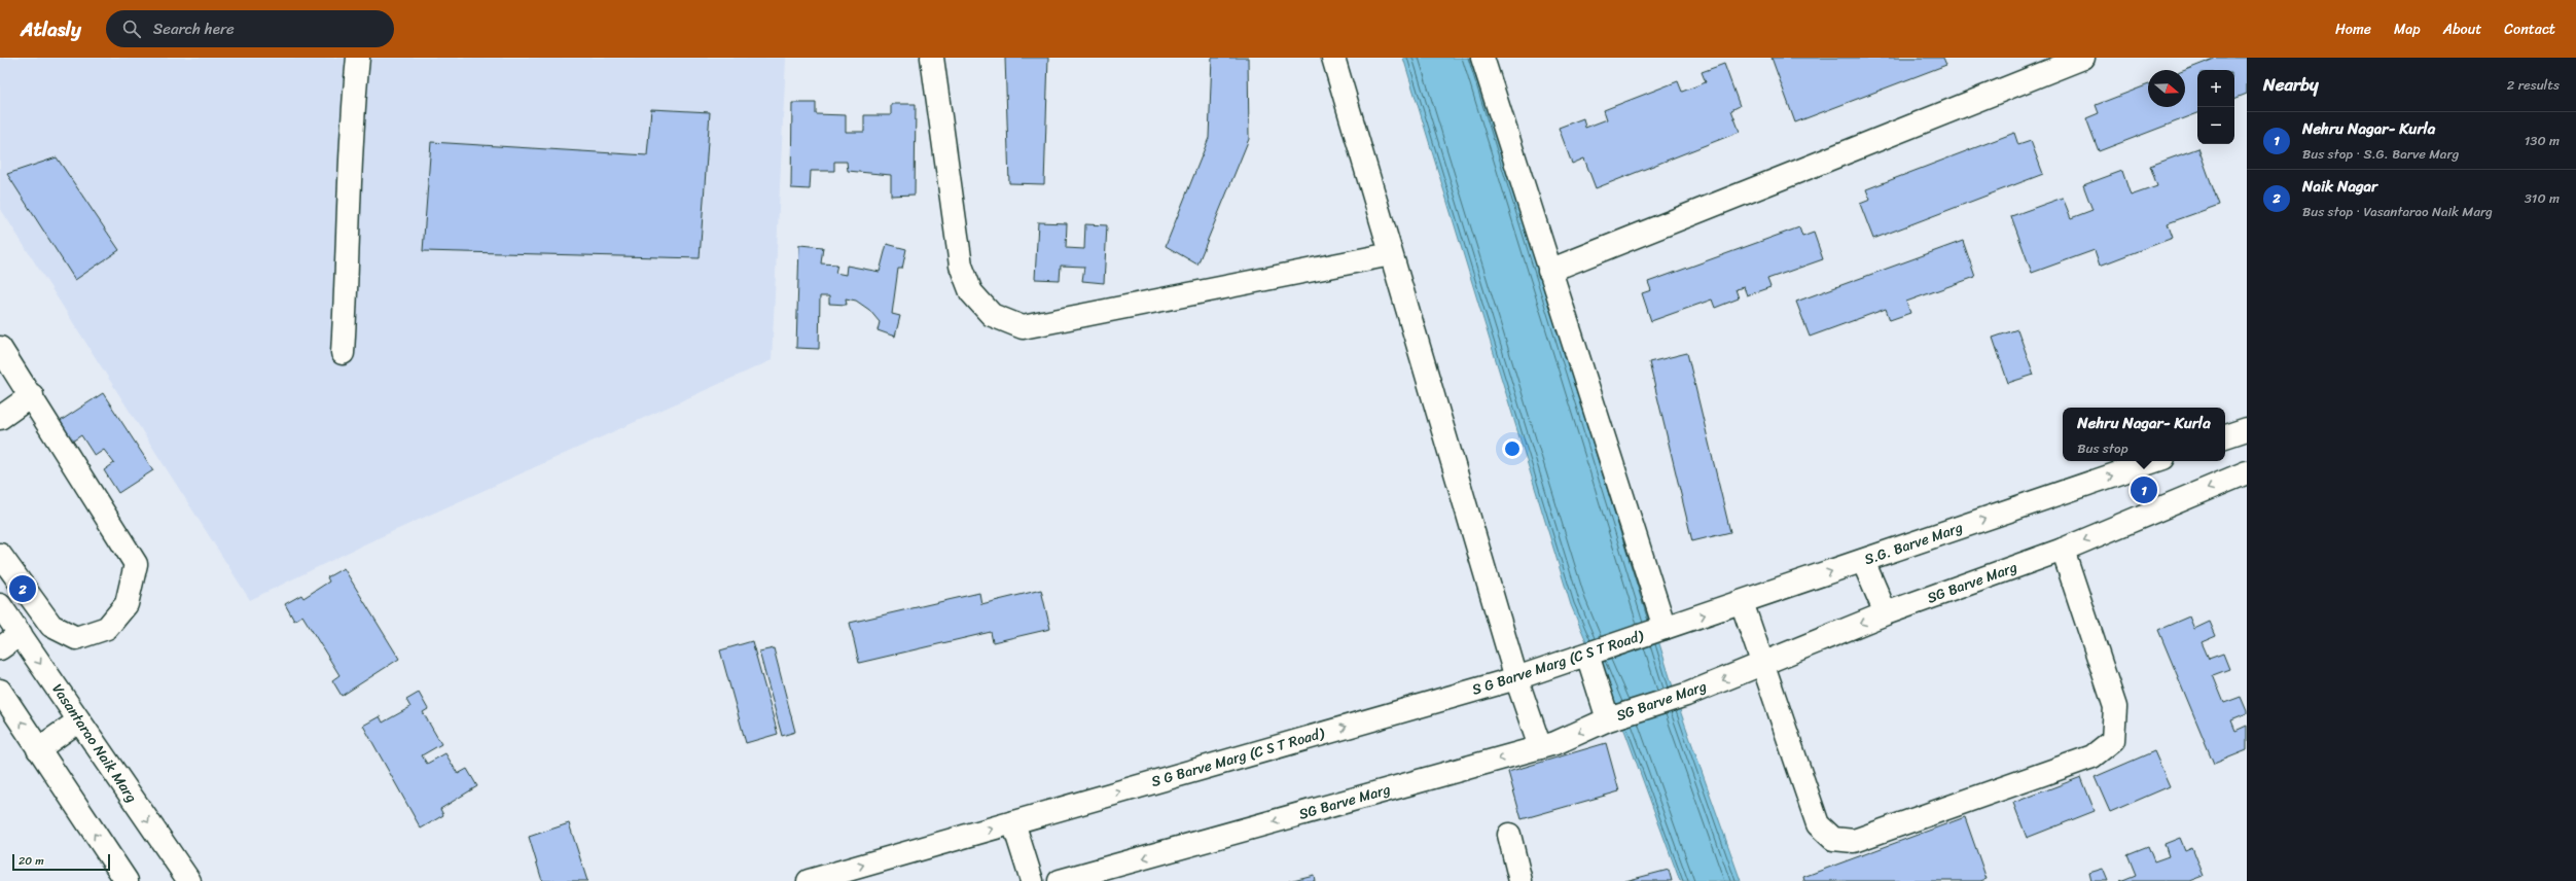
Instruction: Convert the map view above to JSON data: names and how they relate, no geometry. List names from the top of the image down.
{
  "streets": {
    "street": [
      "S.G. Barve Marg",
      "SG Barve Marg",
      "S G Barve Marg (C S T Road)",
      "Vasantarao Naik Marg"
    ]
  },
  "crossings": [
    ["S.G. Barve Marg", "S G Barve Marg (C S T Road)"]
  ],
  "one_way": ["S.G. Barve Marg", "SG Barve Marg", "S G Barve Marg (C S T Road)"],
  "scale_bar": "20 m",
  "north": "right",
  "page": {
    "header": "Atlasly",
    "search": "Search here",
    "nav": [
      "Home",
      "Map",
      "About",
      "Contact"
    ],
    "heading": ["Nearby", "2 results"],
    "map_buttons": ["+", "−"],
    "list": [
      {
        "mark": "1",
        "name": "Nehru Nagar- Kurla",
        "note": "Bus stop · S.G. Barve Marg",
        "value": "130 m"
      },
      {
        "mark": "2",
        "name": "Naik Nagar",
        "note": "Bus stop · Vasantarao Naik Marg",
        "value": "310 m"
      }
    ],
    "popup": ["Nehru Nagar- Kurla", "Bus stop"],
    "pins": ["1", "2"],
    "scale": "20 m"
  }
}
